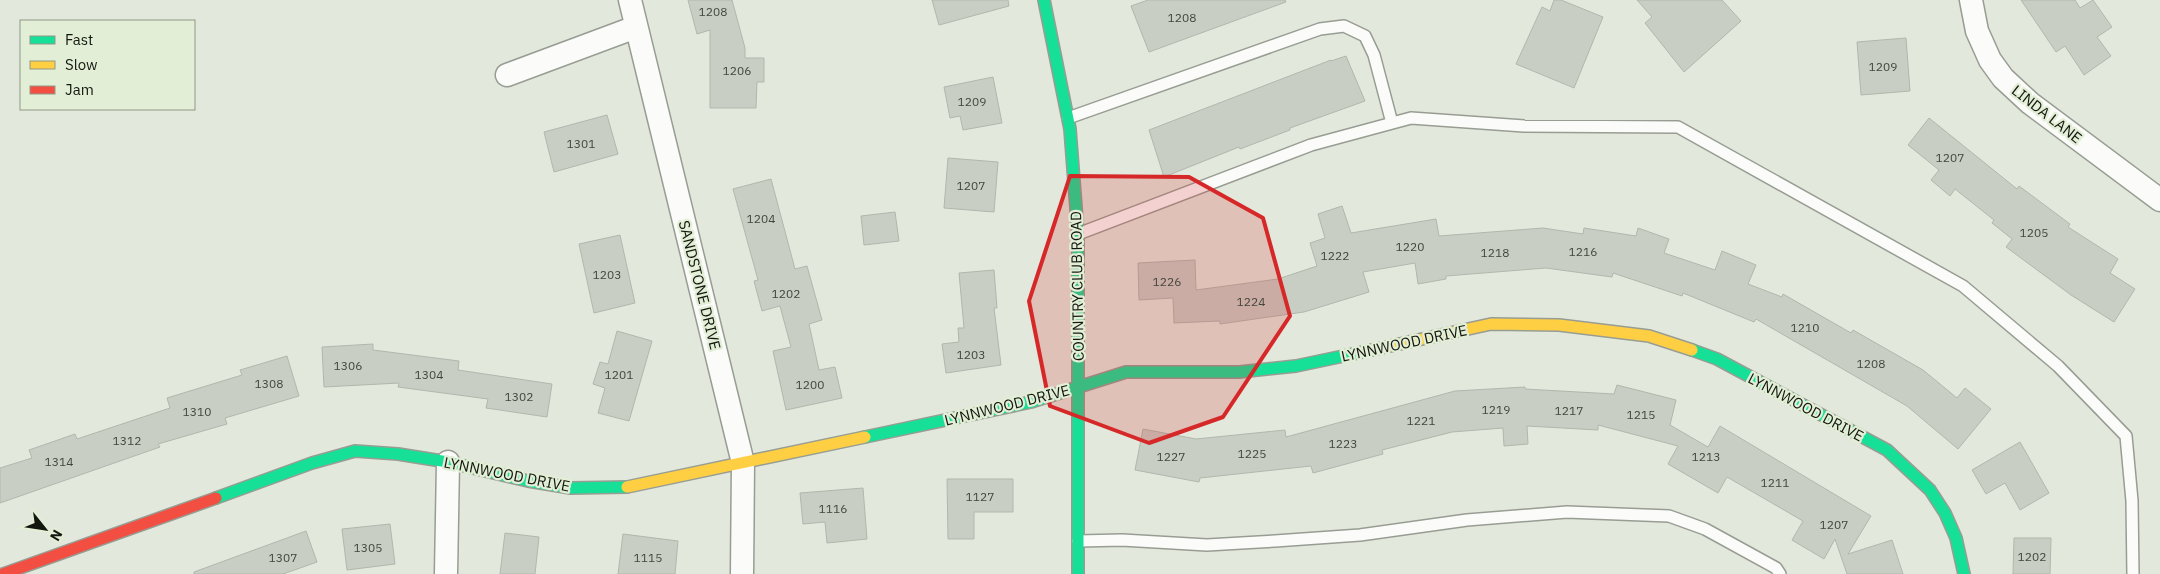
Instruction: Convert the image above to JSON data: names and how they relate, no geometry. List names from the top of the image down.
{
  "streets": {
    "street": [
      "LINDA LANE",
      "SANDSTONE DRIVE",
      "COUNTRY CLUB ROAD",
      "LYNNWOOD DRIVE"
    ]
  },
  "crossings": [
    ["SANDSTONE DRIVE", "LYNNWOOD DRIVE"],
    ["COUNTRY CLUB ROAD", "LYNNWOOD DRIVE"]
  ],
  "house_numbers": [
    "1208",
    "1208",
    "1209",
    "1206",
    "1209",
    "1301",
    "1207",
    "1207",
    "1204",
    "1205",
    "1220",
    "1216",
    "1218",
    "1222",
    "1203",
    "1226",
    "1202",
    "1224",
    "1210",
    "1203",
    "1208",
    "1306",
    "1304",
    "1201",
    "1308",
    "1200",
    "1302",
    "1219",
    "1217",
    "1310",
    "1215",
    "1221",
    "1312",
    "1223",
    "1225",
    "1227",
    "1213",
    "1314",
    "1211",
    "1127",
    "1116",
    "1207",
    "1305",
    "1202",
    "1307",
    "1115"
  ],
  "legend": ["Fast", "Slow", "Jam"],
  "north": "bottom right"
}
